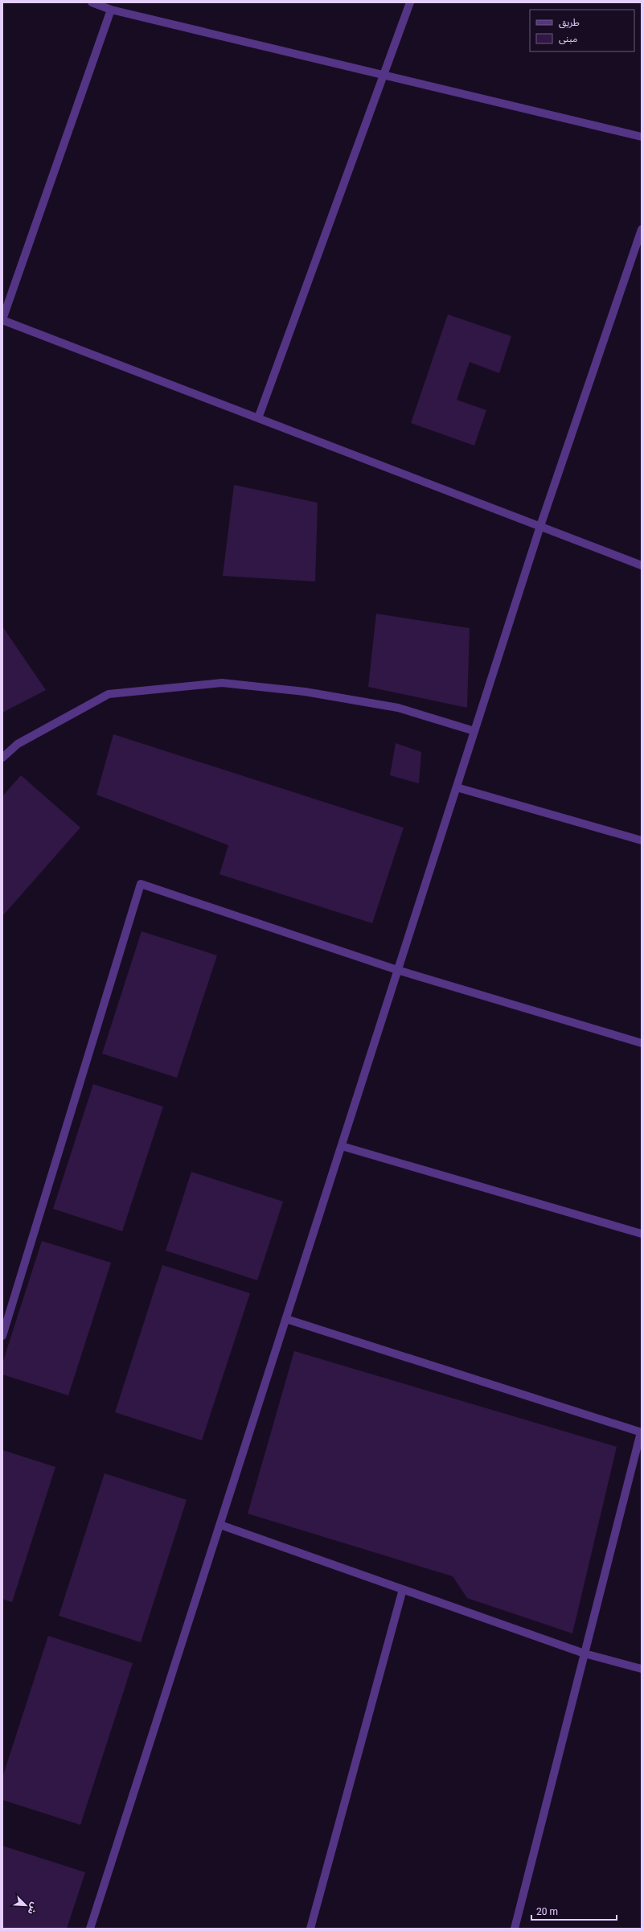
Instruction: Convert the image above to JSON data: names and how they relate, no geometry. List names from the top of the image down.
{
  "legend": ["طريق", "مبنى"],
  "scale_bar": "20 m",
  "north": "bottom right"
}
